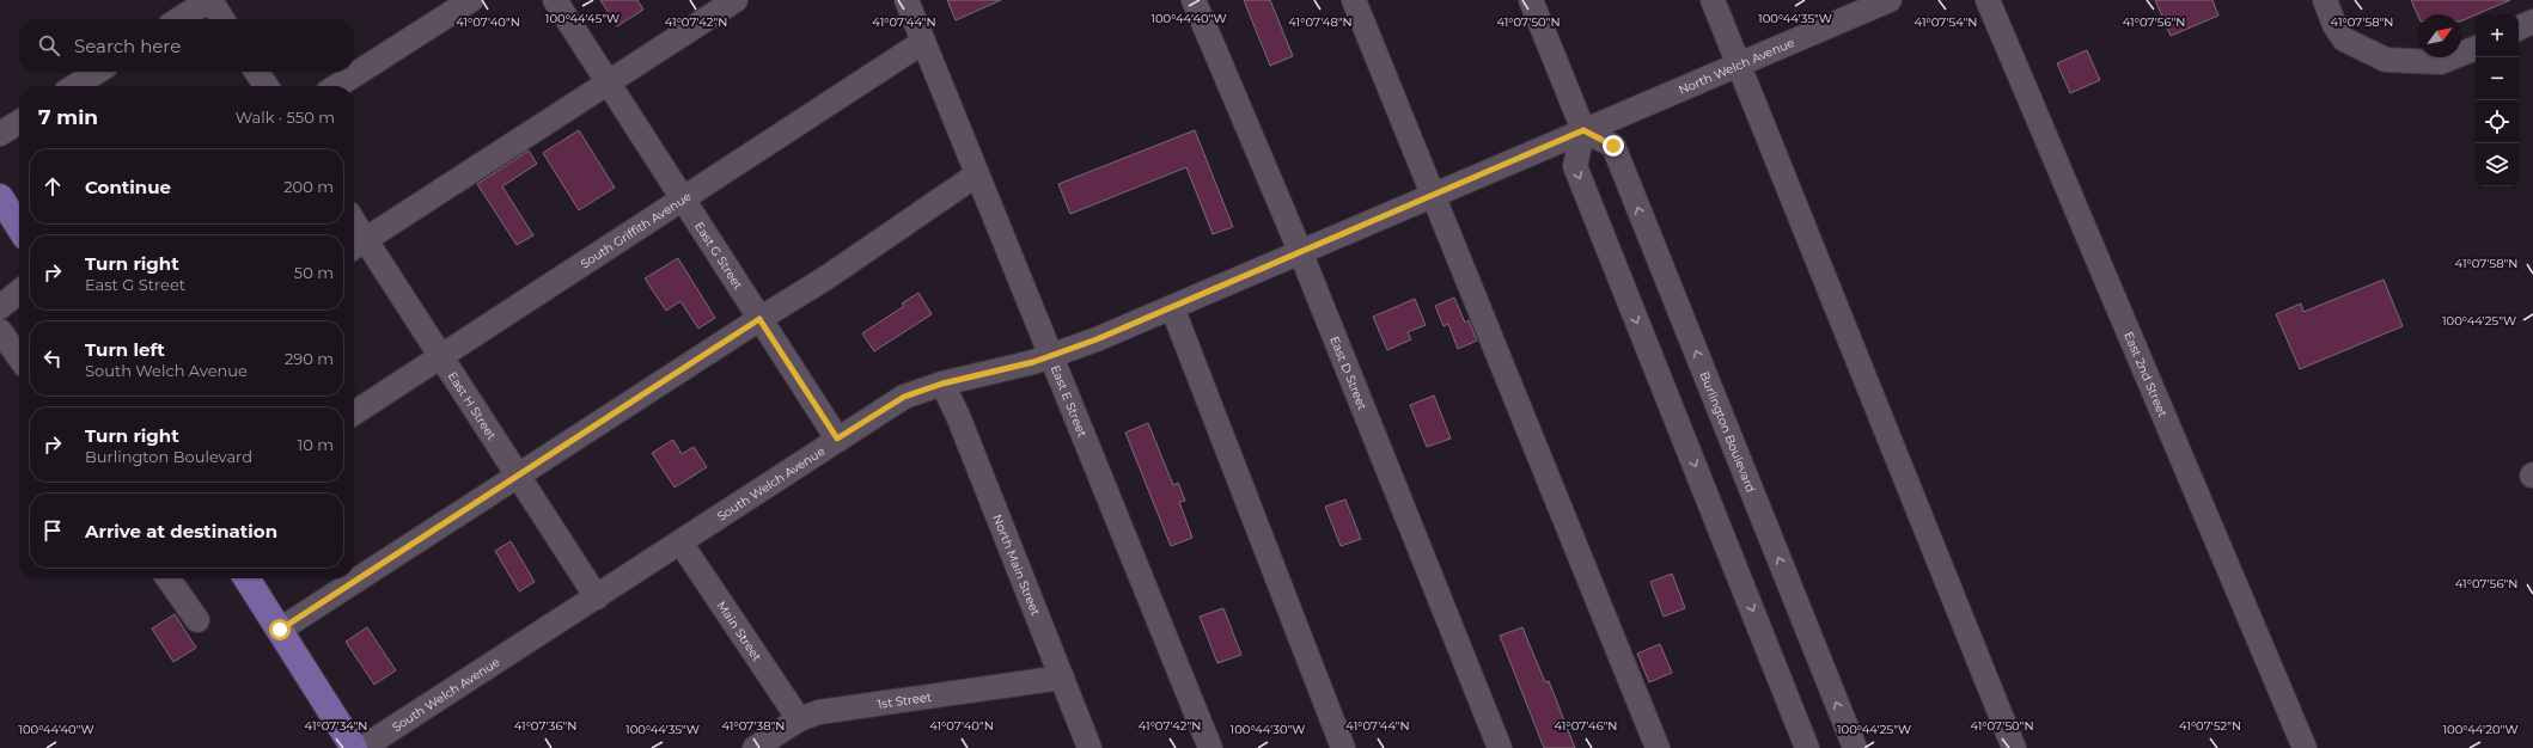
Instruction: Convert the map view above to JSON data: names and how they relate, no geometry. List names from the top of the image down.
{
  "streets": {
    "street": [
      "North Welch Avenue",
      "South Griffith Avenue",
      "East G Street",
      "East D Street",
      "East 2nd Street",
      "East E Street",
      "East H Street",
      "Burlington Boulevard",
      "South Welch Avenue",
      "North Main Street",
      "Main Street",
      "1st Street"
    ]
  },
  "crossings": [
    ["North Welch Avenue", "Burlington Boulevard"],
    ["North Welch Avenue", "South Welch Avenue"],
    ["South Griffith Avenue", "East G Street"],
    ["South Griffith Avenue", "East E Street"],
    ["South Griffith Avenue", "East H Street"],
    ["East G Street", "South Welch Avenue"],
    ["East D Street", "South Welch Avenue"],
    ["East E Street", "South Welch Avenue"],
    ["East H Street", "South Welch Avenue"],
    ["Burlington Boulevard", "South Welch Avenue"],
    ["South Welch Avenue", "North Main Street"],
    ["South Welch Avenue", "Main Street"],
    ["North Main Street", "1st Street"],
    ["Main Street", "1st Street"]
  ],
  "north": "top right",
  "page": {
    "map_buttons": ["+", "−"],
    "search": "Search here",
    "heading": ["7 min", "Walk · 550 m"],
    "list": [
      ["Continue", "200 m"],
      ["Turn right", "East G Street", "50 m"],
      ["Turn left", "South Welch Avenue", "290 m"],
      ["Turn right", "Burlington Boulevard", "10 m"],
      "Arrive at destination"
    ]
  },
  "coordinates": [
    "100°44'45\"W",
    "100°44'40\"W",
    "100°44'35\"W",
    "41°07'56\"N",
    "41°07'40\"N",
    "41°07'42\"N",
    "41°07'44\"N",
    "41°07'48\"N",
    "41°07'50\"N",
    "41°07'54\"N",
    "41°07'58\"N",
    "100°44'25\"W",
    "41°07'34\"N",
    "41°07'36\"N",
    "41°07'38\"N",
    "41°07'46\"N",
    "41°07'52\"N",
    "100°44'30\"W",
    "100°44'20\"W"
  ]
}
